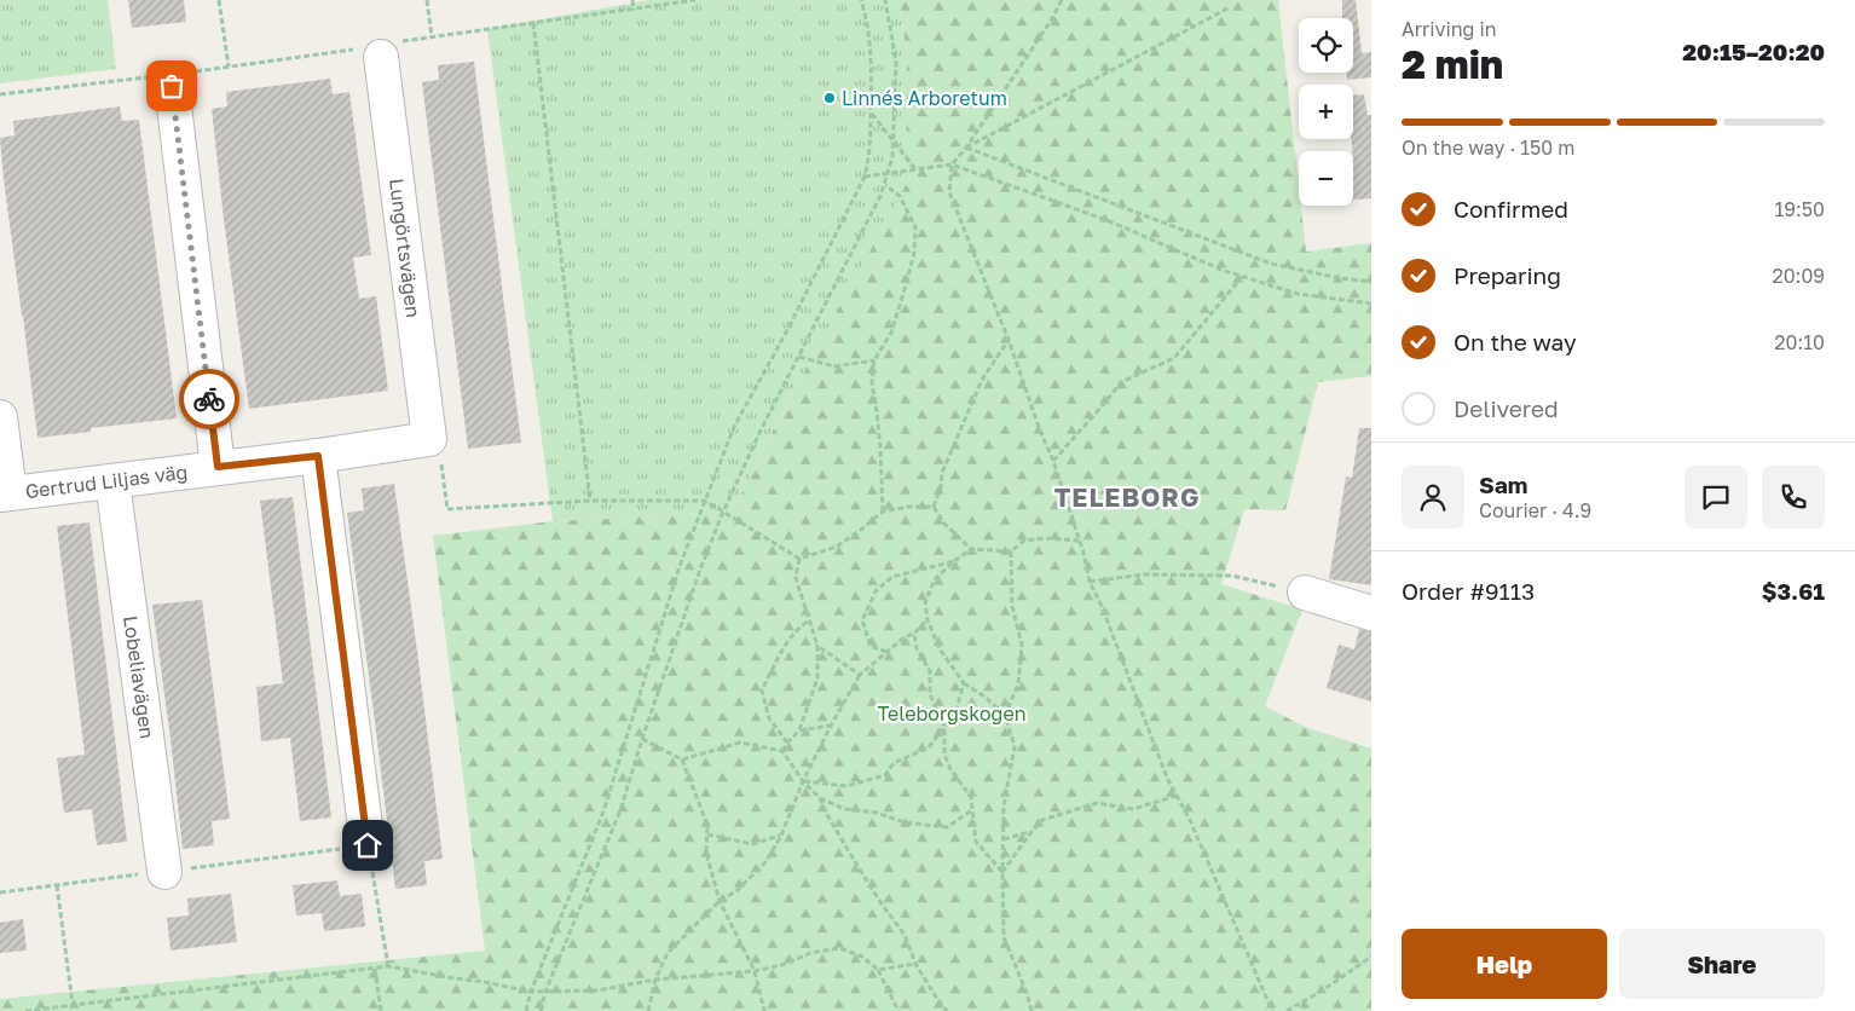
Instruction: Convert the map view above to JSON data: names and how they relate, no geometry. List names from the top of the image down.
{
  "streets": {
    "street": ["Lungörtsvägen", "Gertrud Liljas väg", "Lobeliavägen"]
  },
  "crossings": [
    ["Lungörtsvägen", "Gertrud Liljas väg"],
    ["Gertrud Liljas väg", "Lobeliavägen"]
  ],
  "districts": ["TELEBORG"],
  "parks": ["Teleborgskogen"],
  "places": ["Linnés Arboretum"],
  "page": {
    "heading": ["2 min", "Arriving in", "20:15–20:20"],
    "panel": [
      "Sam",
      "Courier · 4.9",
      "Order #9113",
      "$3.61"
    ],
    "map_buttons": ["+", "−"],
    "bar": "On the way · 150 m",
    "list": [
      ["Confirmed", "19:50"],
      ["Preparing", "20:09"],
      ["On the way", "20:10"],
      "Delivered"
    ],
    "buttons": ["Help", "Share"]
  }
}
